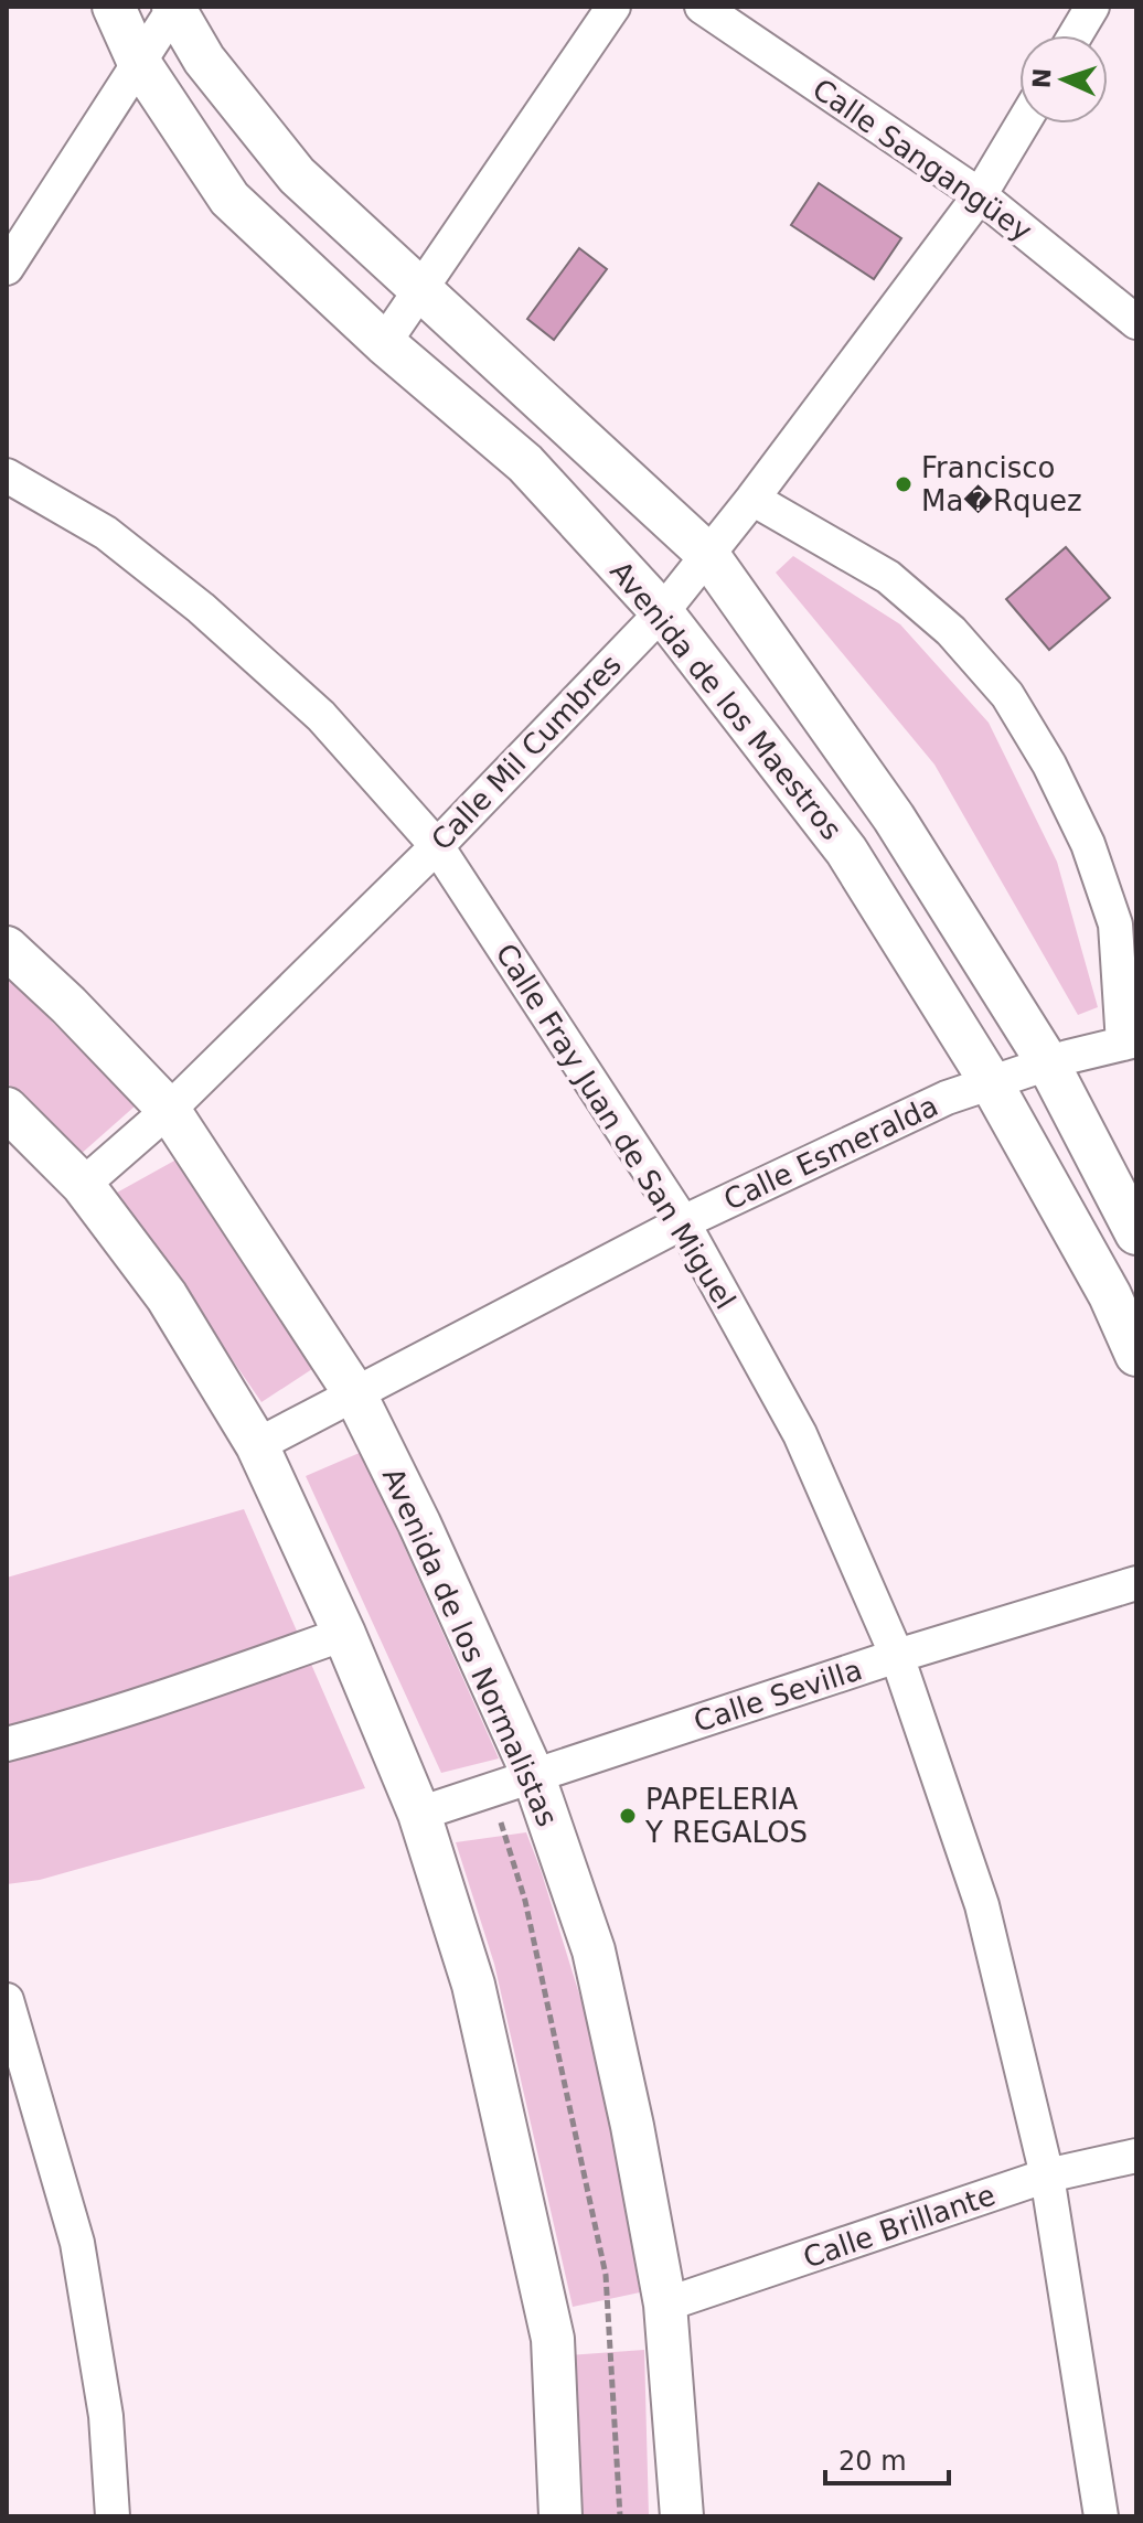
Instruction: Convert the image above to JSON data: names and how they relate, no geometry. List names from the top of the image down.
{
  "streets": {
    "street": [
      "Calle Sangangüey",
      "Avenida de los Maestros",
      "Calle Mil Cumbres",
      "Calle Fray Juan de San Miguel",
      "Calle Esmeralda",
      "Avenida de los Normalistas",
      "Calle Sevilla",
      "Calle Brillante"
    ]
  },
  "crossings": [
    ["Calle Sangangüey", "Calle Mil Cumbres"],
    ["Avenida de los Maestros", "Calle Mil Cumbres"],
    ["Avenida de los Maestros", "Calle Esmeralda"],
    ["Calle Mil Cumbres", "Calle Fray Juan de San Miguel"],
    ["Calle Mil Cumbres", "Avenida de los Normalistas"],
    ["Calle Fray Juan de San Miguel", "Calle Esmeralda"],
    ["Calle Fray Juan de San Miguel", "Calle Sevilla"],
    ["Calle Fray Juan de San Miguel", "Calle Brillante"],
    ["Calle Esmeralda", "Avenida de los Normalistas"],
    ["Avenida de los Normalistas", "Calle Sevilla"],
    ["Avenida de los Normalistas", "Calle Brillante"]
  ],
  "places": ["Francisco Ma�Rquez", "PAPELERIA Y REGALOS"],
  "scale_bar": "20 m",
  "north": "left"
}
